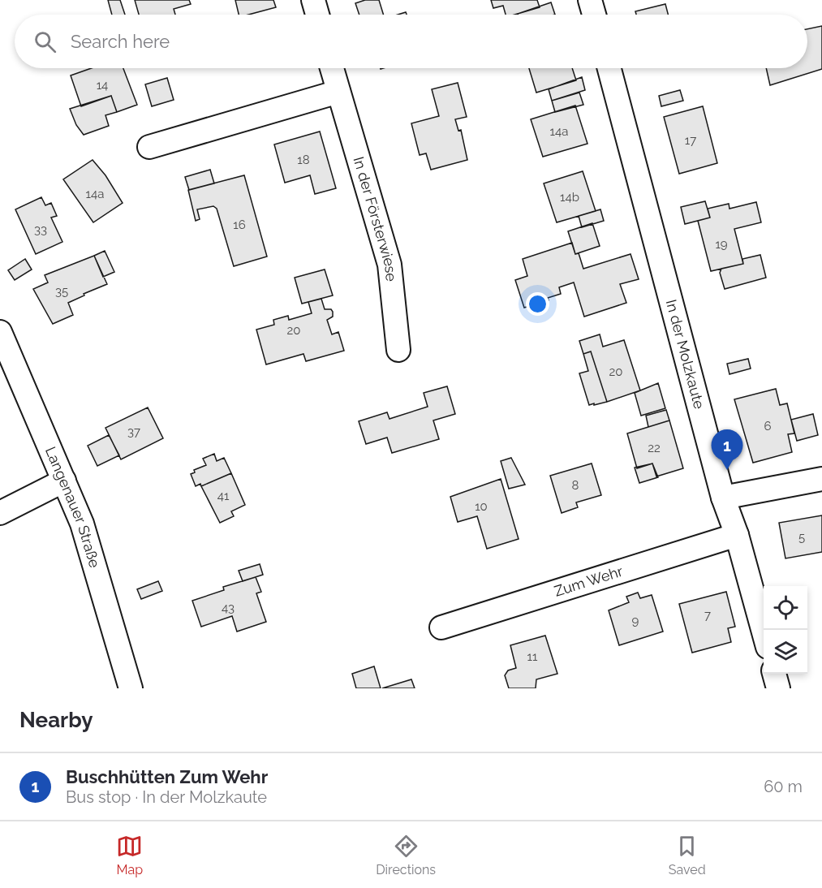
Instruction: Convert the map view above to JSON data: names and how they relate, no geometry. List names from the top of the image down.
{
  "streets": {
    "street": [
      "In der Försterwiese",
      "In der Molzkaute",
      "Langenauer Straße",
      "Zum Wehr"
    ]
  },
  "crossings": [
    ["In der Molzkaute", "Zum Wehr"]
  ],
  "house_numbers": [
    "14",
    "14a",
    "17",
    "18",
    "14a",
    "14b",
    "16",
    "33",
    "19",
    "35",
    "20",
    "20",
    "6",
    "37",
    "22",
    "8",
    "41",
    "10",
    "5",
    "43",
    "7",
    "9",
    "11"
  ],
  "page": {
    "search": "Search here",
    "pins": "1",
    "heading": "Nearby",
    "list": [
      {
        "mark": "1",
        "name": "Buschhütten Zum Wehr",
        "note": "Bus stop · In der Molzkaute",
        "value": "60 m"
      }
    ],
    "nav": ["Map", "Directions", "Saved"]
  }
}
